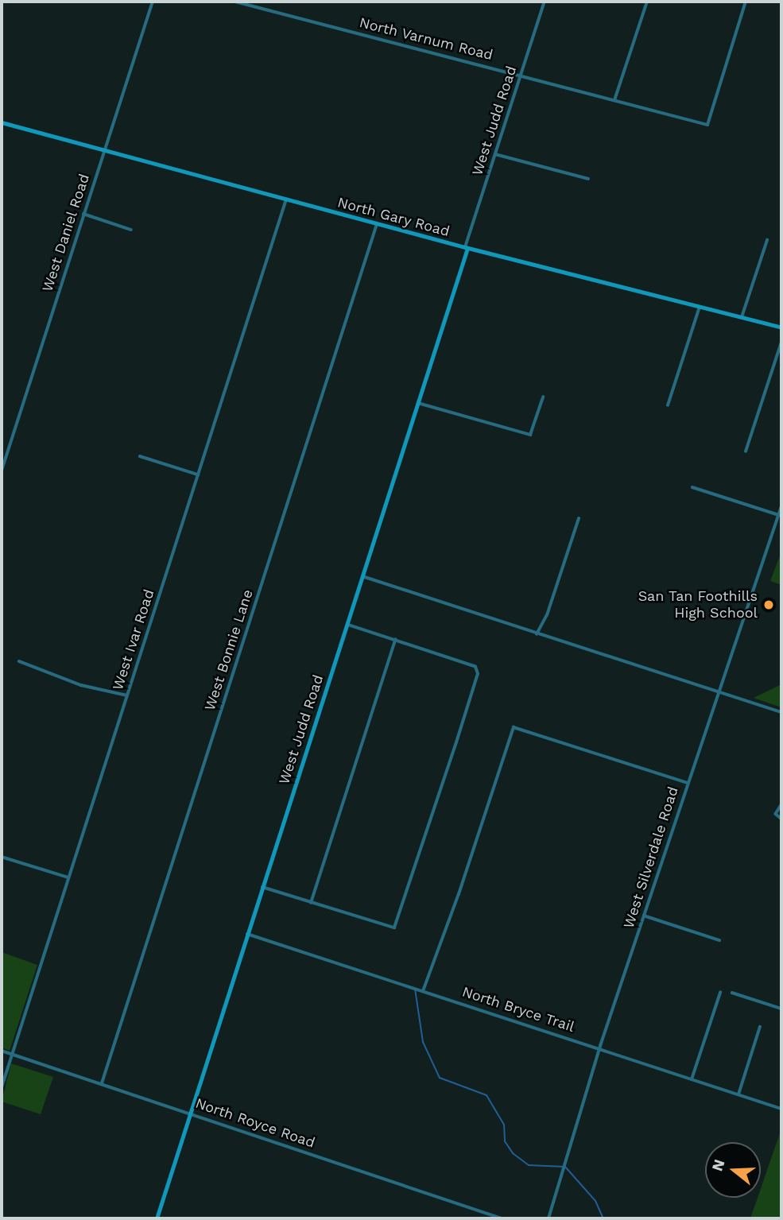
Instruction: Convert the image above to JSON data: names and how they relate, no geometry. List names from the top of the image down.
{
  "streets": {
    "street": [
      "North Varnum Road",
      "West Judd Road",
      "North Gary Road",
      "West Daniel Road",
      "West Ivar Road",
      "West Bonnie Lane",
      "West Silverdale Road",
      "North Bryce Trail",
      "North Royce Road"
    ]
  },
  "crossings": [
    ["North Varnum Road", "West Judd Road"],
    ["West Judd Road", "North Gary Road"],
    ["West Judd Road", "North Bryce Trail"],
    ["West Judd Road", "North Royce Road"],
    ["North Gary Road", "West Daniel Road"],
    ["North Gary Road", "West Ivar Road"],
    ["North Gary Road", "West Bonnie Lane"],
    ["West Ivar Road", "North Royce Road"],
    ["West Bonnie Lane", "North Royce Road"],
    ["West Silverdale Road", "North Bryce Trail"]
  ],
  "places": ["San Tan Foothills High School"],
  "north": "left"
}
